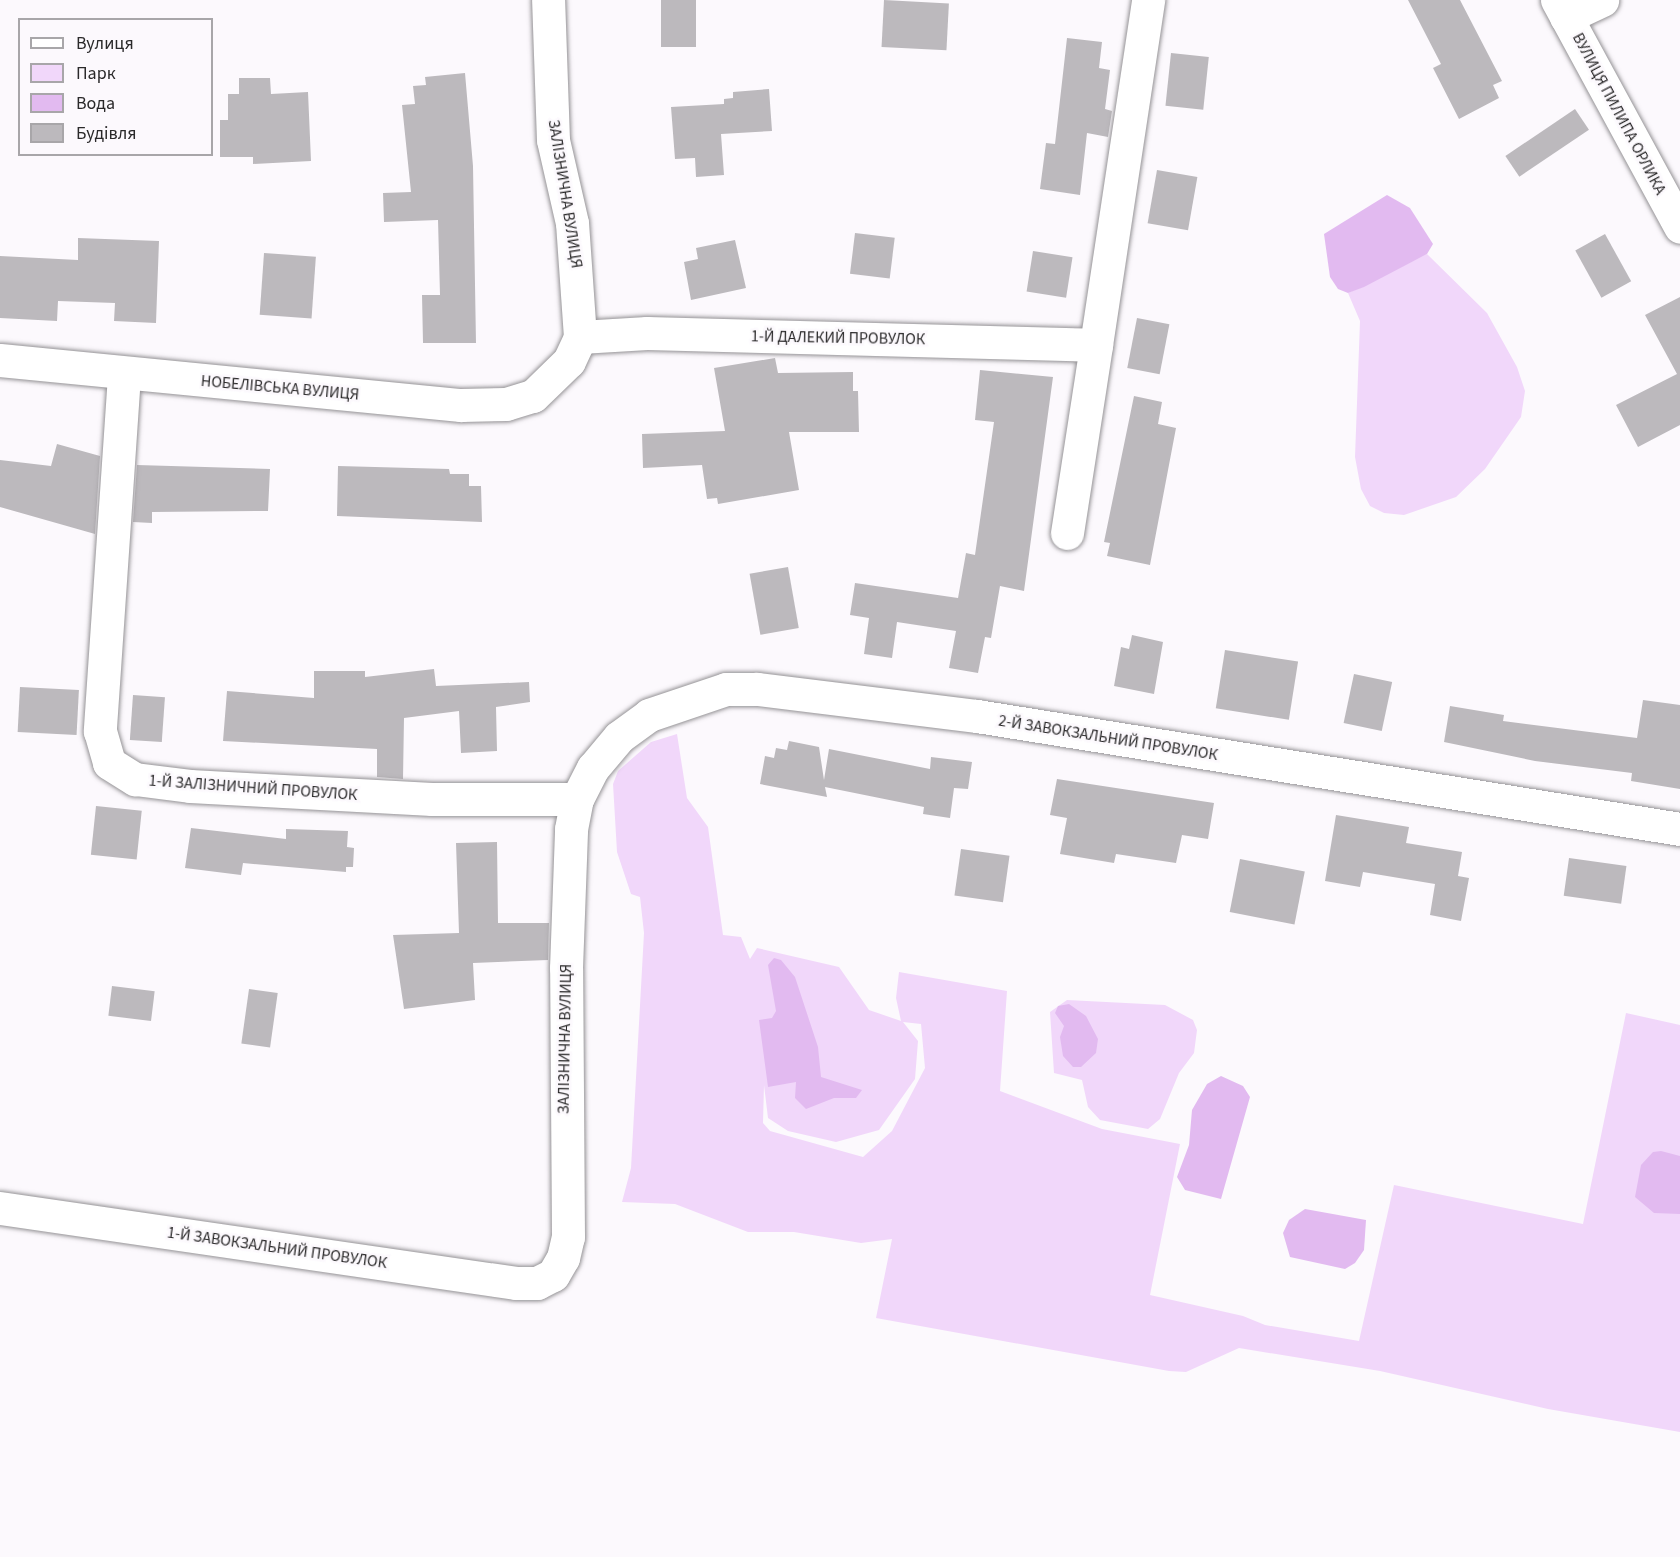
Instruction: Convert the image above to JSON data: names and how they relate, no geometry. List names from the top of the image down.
{
  "streets": {
    "street": [
      "ВУЛИЦЯ ПИЛИПА ОРЛИКА",
      "ЗАЛІЗНИЧНА ВУЛИЦЯ",
      "1-Й ДАЛЕКИЙ ПРОВУЛОК",
      "НОБЕЛІВСЬКА ВУЛИЦЯ",
      "2-Й ЗАВОКЗАЛЬНИЙ ПРОВУЛОК",
      "1-Й ЗАЛІЗНИЧНИЙ ПРОВУЛОК",
      "1-Й ЗАВОКЗАЛЬНИЙ ПРОВУЛОК"
    ]
  },
  "crossings": [
    ["ЗАЛІЗНИЧНА ВУЛИЦЯ", "1-Й ДАЛЕКИЙ ПРОВУЛОК"],
    ["ЗАЛІЗНИЧНА ВУЛИЦЯ", "НОБЕЛІВСЬКА ВУЛИЦЯ"],
    ["ЗАЛІЗНИЧНА ВУЛИЦЯ", "2-Й ЗАВОКЗАЛЬНИЙ ПРОВУЛОК"],
    ["ЗАЛІЗНИЧНА ВУЛИЦЯ", "1-Й ЗАЛІЗНИЧНИЙ ПРОВУЛОК"],
    ["ЗАЛІЗНИЧНА ВУЛИЦЯ", "1-Й ЗАВОКЗАЛЬНИЙ ПРОВУЛОК"],
    ["1-Й ДАЛЕКИЙ ПРОВУЛОК", "НОБЕЛІВСЬКА ВУЛИЦЯ"],
    ["НОБЕЛІВСЬКА ВУЛИЦЯ", "1-Й ЗАЛІЗНИЧНИЙ ПРОВУЛОК"],
    ["2-Й ЗАВОКЗАЛЬНИЙ ПРОВУЛОК", "1-Й ЗАЛІЗНИЧНИЙ ПРОВУЛОК"]
  ],
  "legend": [
    "Вулиця",
    "Парк",
    "Вода",
    "Будівля"
  ]
}
